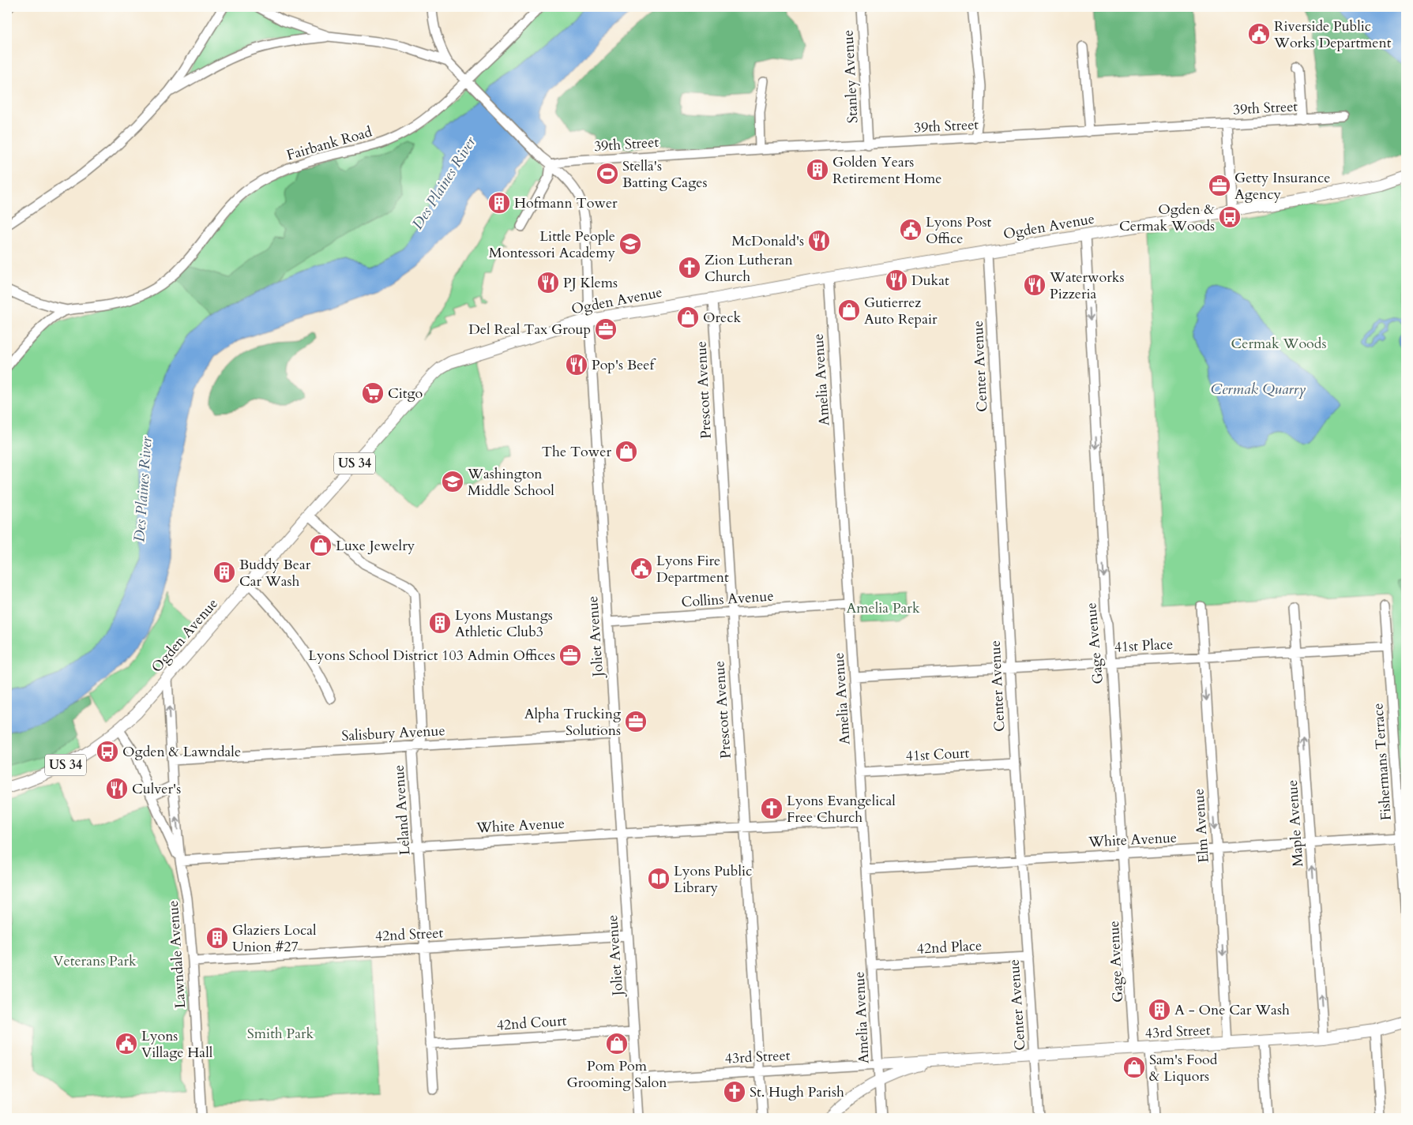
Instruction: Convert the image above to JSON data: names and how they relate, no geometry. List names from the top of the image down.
{
  "streets": {
    "main road": ["Ogden Avenue", "US 34", "43rd Street"],
    "street": [
      "Stanley Avenue",
      "39th Street",
      "Fairbank Road",
      "Center Avenue",
      "Amelia Avenue",
      "Prescott Avenue",
      "Collins Avenue",
      "Joliet Avenue",
      "Gage Avenue",
      "41st Place",
      "Salisbury Avenue",
      "41st Court",
      "Fishermans Terrace",
      "Leland Avenue",
      "Maple Avenue",
      "White Avenue",
      "Elm Avenue",
      "42nd Street",
      "42nd Place",
      "Lawndale Avenue",
      "42nd Court"
    ]
  },
  "crossings": [
    ["Stanley Avenue", "39th Street"],
    ["39th Street", "Joliet Avenue"],
    ["Fairbank Road", "Joliet Avenue"],
    ["Ogden Avenue", "Center Avenue"],
    ["Ogden Avenue", "Amelia Avenue"],
    ["Ogden Avenue", "Prescott Avenue"],
    ["Ogden Avenue", "Joliet Avenue"],
    ["Ogden Avenue", "Gage Avenue"],
    ["Ogden Avenue", "Leland Avenue"],
    ["Ogden Avenue", "Lawndale Avenue"],
    ["Center Avenue", "41st Place"],
    ["Center Avenue", "41st Court"],
    ["Center Avenue", "White Avenue"],
    ["Center Avenue", "42nd Place"],
    ["Center Avenue", "43rd Street"],
    ["Amelia Avenue", "Collins Avenue"],
    ["Amelia Avenue", "41st Place"],
    ["Amelia Avenue", "41st Court"],
    ["Amelia Avenue", "White Avenue"],
    ["Amelia Avenue", "42nd Place"],
    ["Amelia Avenue", "43rd Street"],
    ["Prescott Avenue", "Collins Avenue"],
    ["Prescott Avenue", "White Avenue"],
    ["Prescott Avenue", "43rd Street"],
    ["Collins Avenue", "Joliet Avenue"],
    ["Joliet Avenue", "Salisbury Avenue"],
    ["Joliet Avenue", "White Avenue"],
    ["Joliet Avenue", "42nd Street"],
    ["Joliet Avenue", "42nd Court"],
    ["Joliet Avenue", "43rd Street"],
    ["Gage Avenue", "41st Place"],
    ["Gage Avenue", "White Avenue"],
    ["Gage Avenue", "43rd Street"],
    ["41st Place", "Fishermans Terrace"],
    ["41st Place", "Maple Avenue"],
    ["41st Place", "Elm Avenue"],
    ["Salisbury Avenue", "Leland Avenue"],
    ["Salisbury Avenue", "Lawndale Avenue"],
    ["Fishermans Terrace", "White Avenue"],
    ["Leland Avenue", "White Avenue"],
    ["Leland Avenue", "42nd Street"],
    ["Leland Avenue", "42nd Court"],
    ["Maple Avenue", "White Avenue"],
    ["Maple Avenue", "43rd Street"],
    ["White Avenue", "Elm Avenue"],
    ["White Avenue", "Lawndale Avenue"],
    ["Elm Avenue", "43rd Street"],
    ["42nd Street", "Lawndale Avenue"]
  ],
  "one_way": ["Gage Avenue", "Maple Avenue", "Elm Avenue"],
  "water": ["Des Plaines River", "Cermak Quarry"],
  "parks": [
    "Cermak Woods",
    "Amelia Park",
    "Veterans Park",
    "Smith Park"
  ],
  "places": {
    "public building": [
      "Riverside Public Works Department",
      "Lyons Post Office",
      "Lyons Fire Department",
      "Lyons Village Hall"
    ],
    "building": [
      "Golden Years Retirement Home",
      "Hofmann Tower",
      "Buddy Bear Car Wash",
      "Lyons Mustangs Athletic Club3",
      "Glaziers Local Union #27",
      "A - One Car Wash"
    ],
    "sports": ["Stella's Batting Cages"],
    "office": [
      "Getty Insurance Agency",
      "Del Real Tax Group",
      "Lyons School District 103 Admin Offices",
      "Alpha Trucking Solutions"
    ],
    "bus stop": ["Ogden & Cermak Woods", "Ogden & Lawndale"],
    "restaurant": [
      "McDonald's",
      "Dukat",
      "PJ Klems",
      "Waterworks Pizzeria",
      "Pop's Beef",
      "Culver's"
    ],
    "school or university": ["Little People Montessori Academy", "Washington Middle School"],
    "church": ["Zion Lutheran Church", "Lyons Evangelical Free Church", "St. Hugh Parish"],
    "shop": [
      "Gutierrez Auto Repair",
      "Oreck",
      "The Tower",
      "Luxe Jewelry",
      "Pom Pom Grooming Salon",
      "Sam's Food & Liquors"
    ],
    "supermarket": ["Citgo"],
    "library": ["Lyons Public Library"]
  }
}
